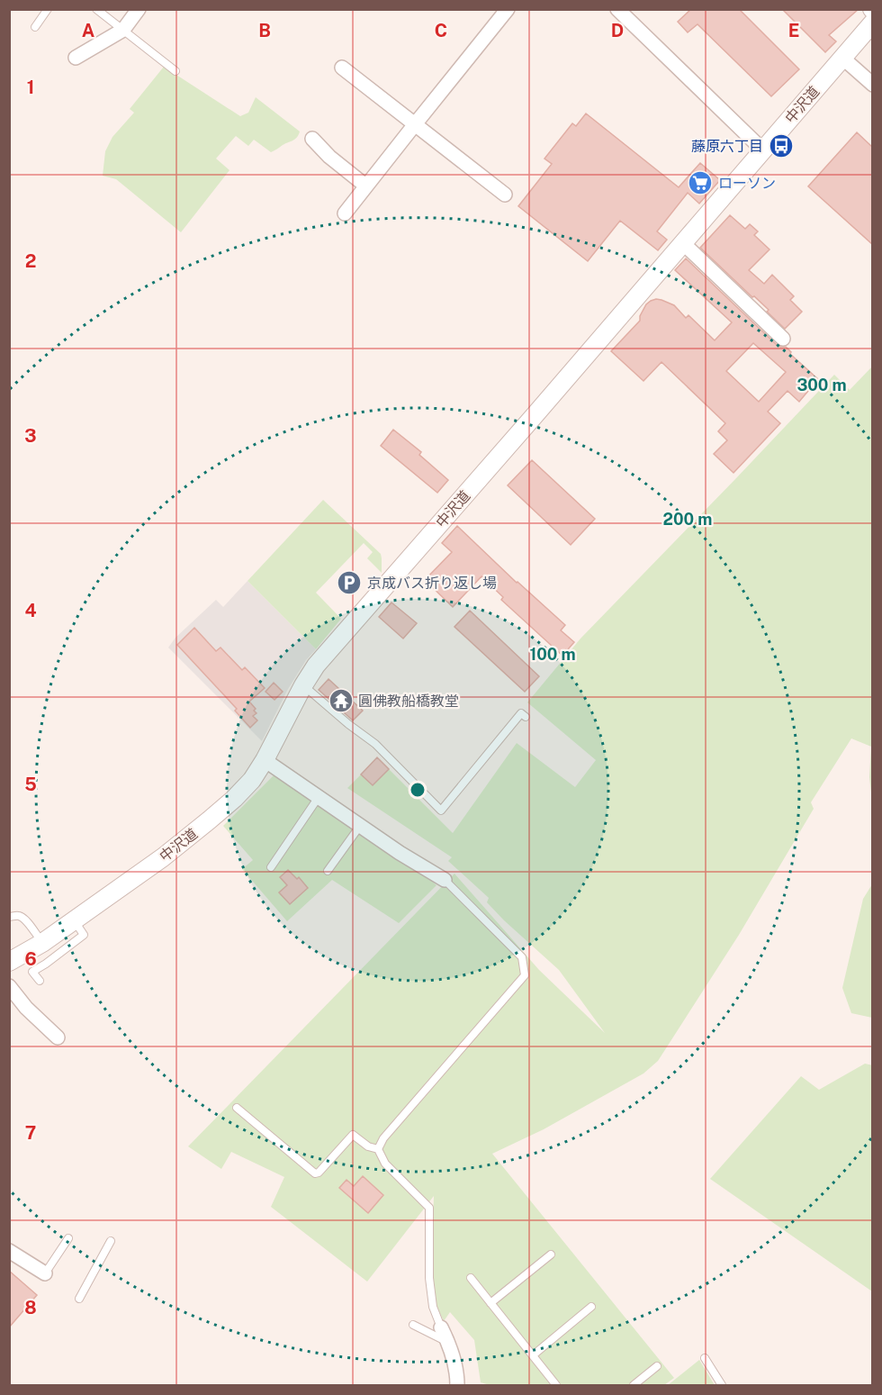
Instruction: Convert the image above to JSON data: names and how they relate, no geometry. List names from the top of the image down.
{
  "streets": {
    "street": ["中沢道"]
  },
  "places": {
    "bus stop": ["藤原六丁目"],
    "supermarket": ["ローソン"],
    "parking": ["京成バス折り返し場"],
    "temple": ["圓佛教船橋教堂"]
  },
  "grid": {
    "columns": [
      "A",
      "B",
      "C",
      "D",
      "E"
    ],
    "rows": [
      "1",
      "2",
      "3",
      "4",
      "5",
      "6",
      "7",
      "8"
    ]
  },
  "rings": ["300 m", "200 m", "100 m"]
}
